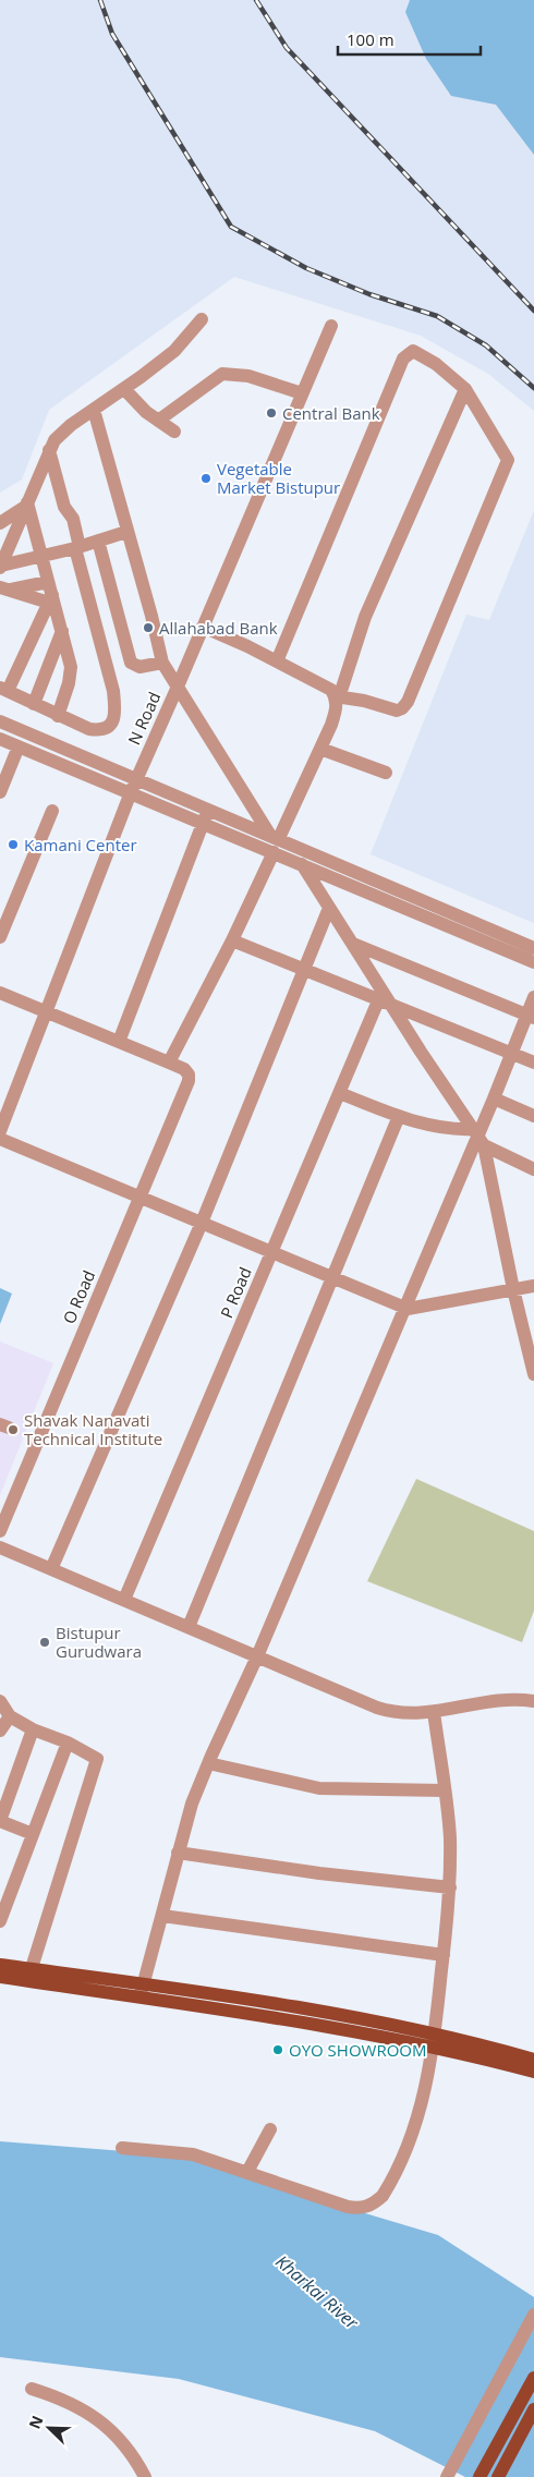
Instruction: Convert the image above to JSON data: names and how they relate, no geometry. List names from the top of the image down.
{
  "streets": {
    "street": ["N Road", "P Road", "O Road"]
  },
  "water": ["Kharkai River"],
  "places": [
    "Central Bank",
    "Vegetable Market Bistupur",
    "Allahabad Bank",
    "Kamani Center",
    "Shavak Nanavati Technical Institute",
    "Bistupur Gurudwara",
    "OYO SHOWROOM"
  ],
  "scale_bar": "100 m",
  "north": "top left"
}
